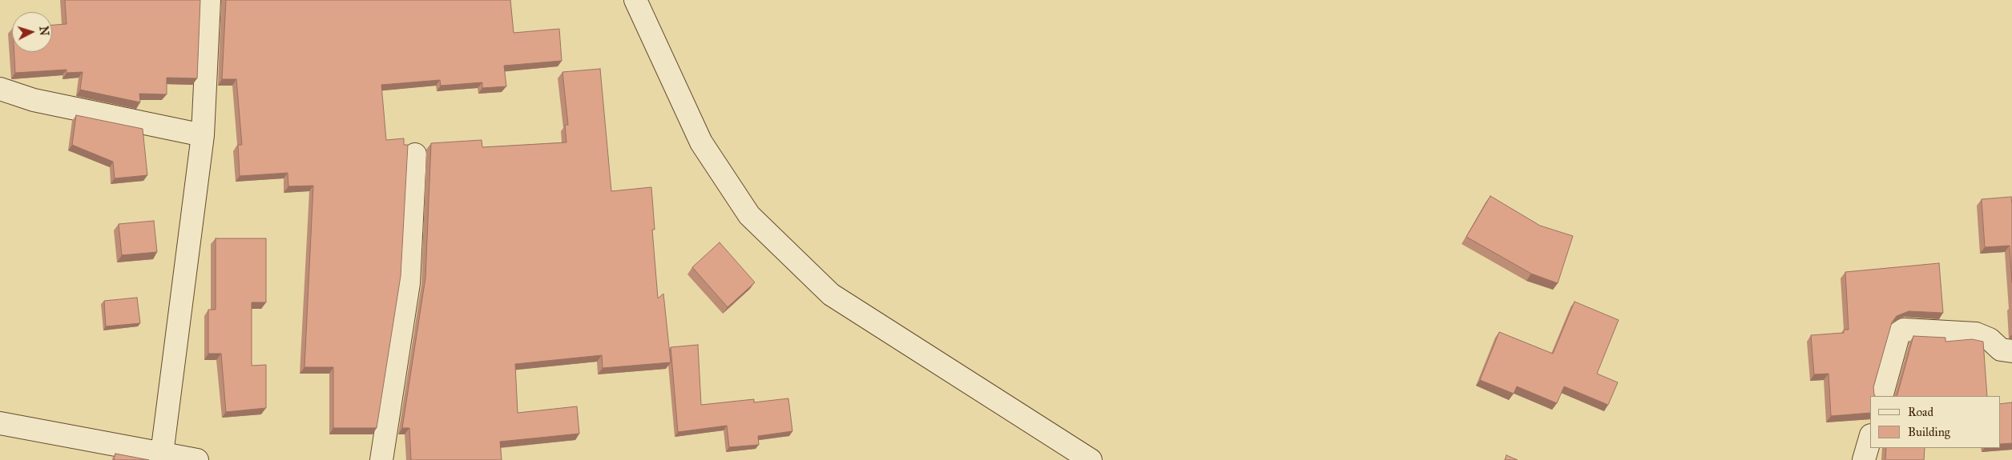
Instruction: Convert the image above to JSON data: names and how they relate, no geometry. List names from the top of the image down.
{
  "legend": ["Road", "Building"],
  "north": "right"
}
